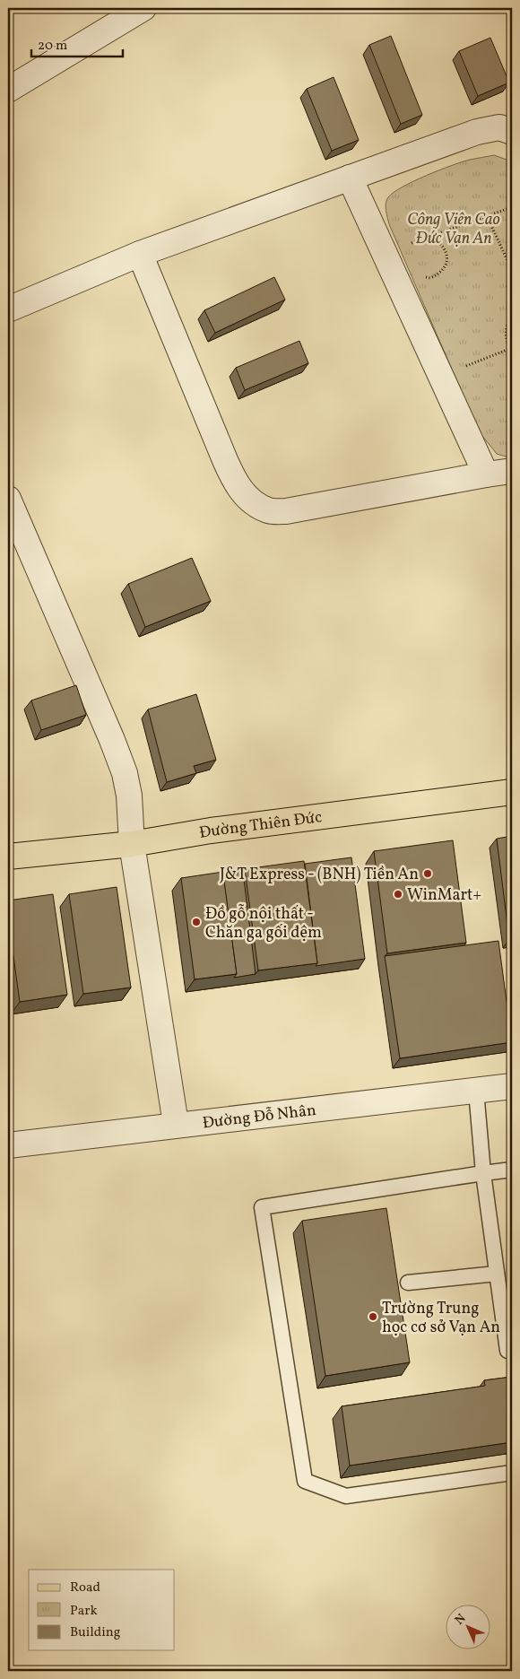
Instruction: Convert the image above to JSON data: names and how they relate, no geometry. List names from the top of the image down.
{
  "streets": {
    "main road": ["Đường Thiên Đức"],
    "street": ["Đường Đỗ Nhân"]
  },
  "parks": ["Công Viên Cao Đức Vạn An"],
  "places": [
    "J&T Express - (BNH) Tiền An",
    "WinMart+",
    "Đồ gỗ nội thất - Chăn ga gối đệm",
    "Trường Trung học cơ sở Vạn An"
  ],
  "legend": ["Road", "Park", "Building"],
  "scale_bar": "20 m",
  "north": "top left"
}
